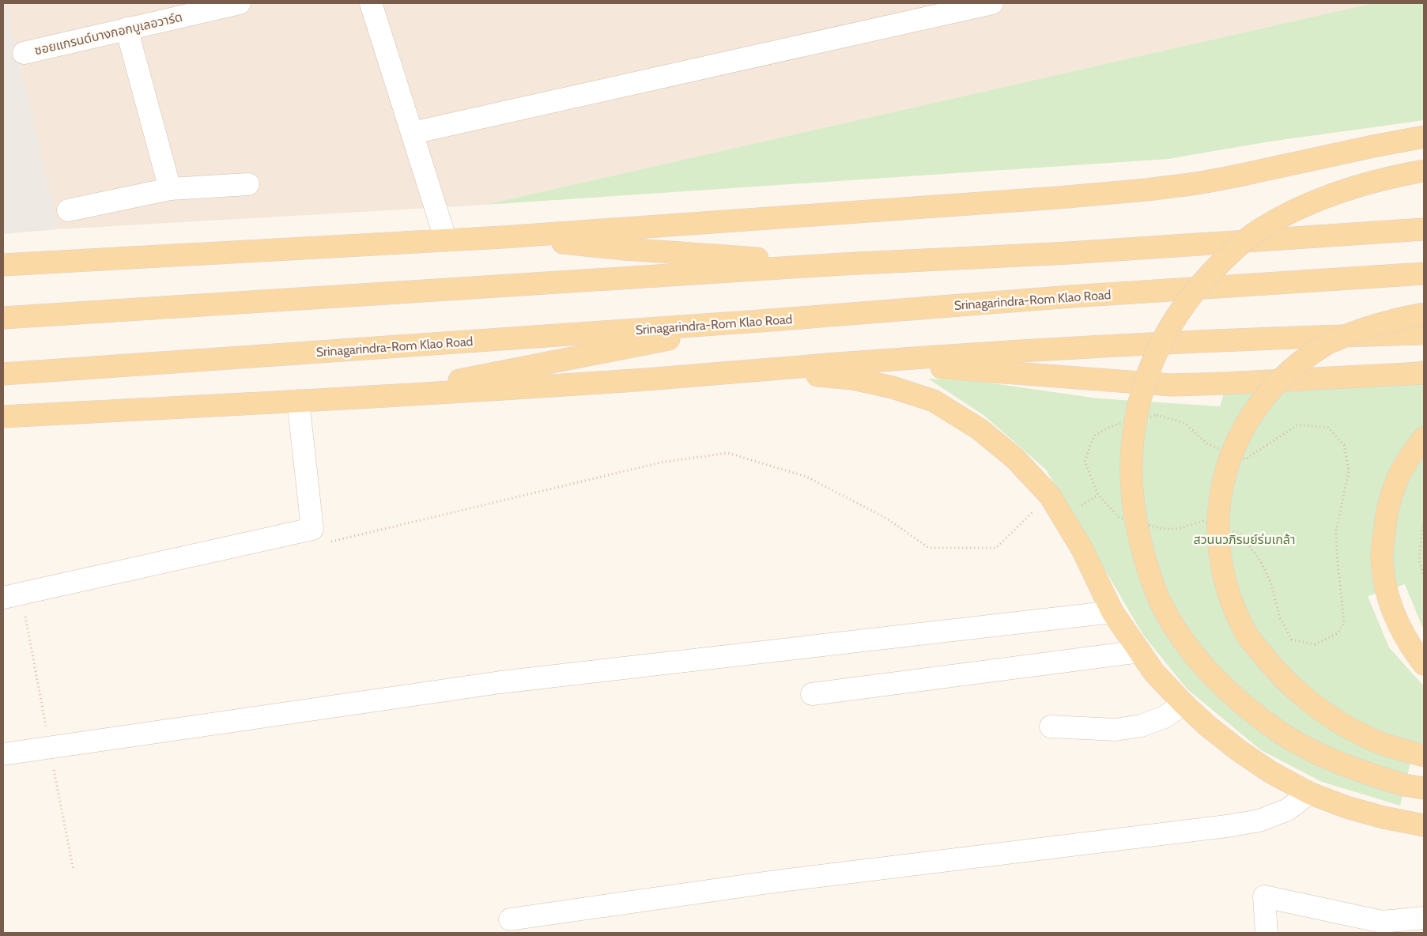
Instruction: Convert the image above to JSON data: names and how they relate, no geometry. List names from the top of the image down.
{
  "streets": {
    "main road": ["Srinagarindra-Rom Klao Road"],
    "street": ["ซอยแกรนด์บางกอกบูเลอวาร์ด"]
  },
  "parks": ["สวนนวภิรมย์ร่มเกล้า"]
}
